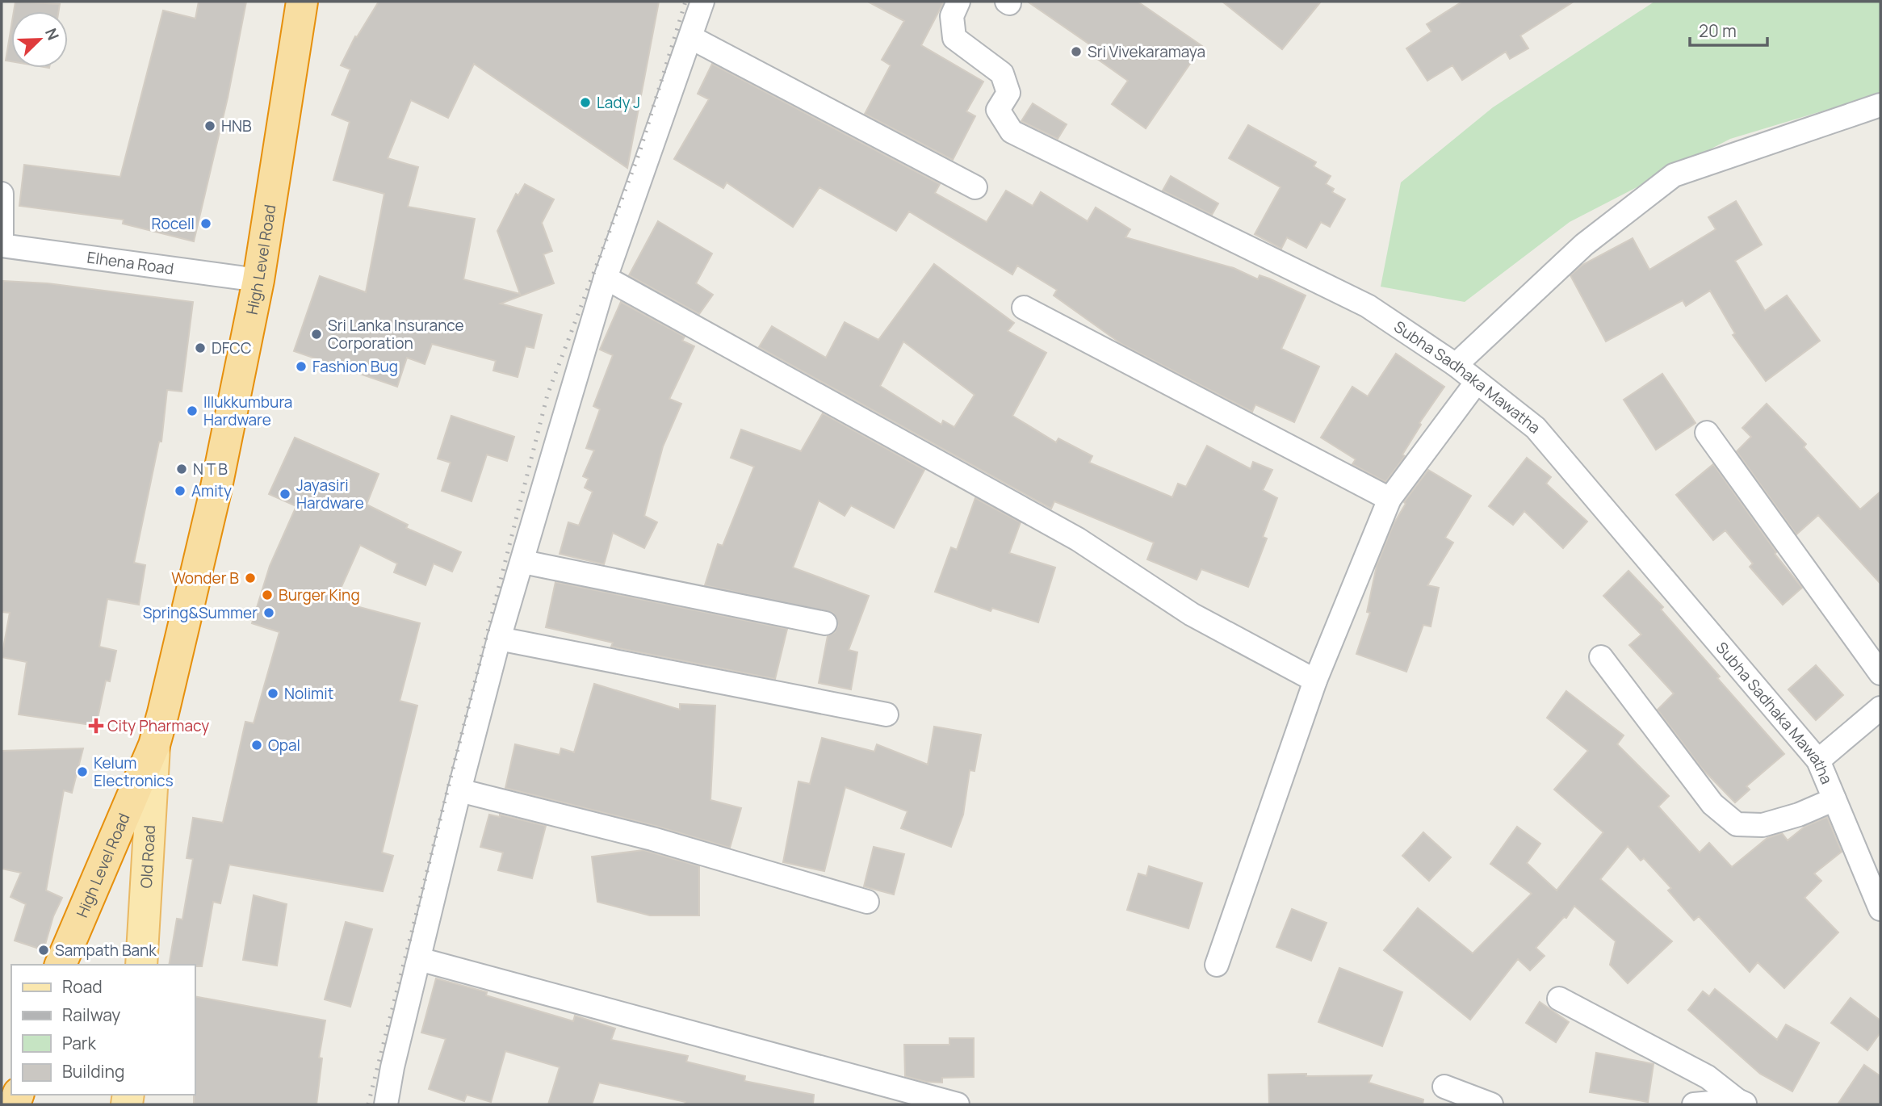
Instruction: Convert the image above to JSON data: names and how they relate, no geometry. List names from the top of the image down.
{
  "streets": {
    "highway": ["High Level Road"],
    "main road": ["Old Road"],
    "street": ["Elhena Road", "Subha Sadhaka Mawatha"]
  },
  "crossings": [
    ["High Level Road", "Elhena Road"],
    ["High Level Road", "Old Road"]
  ],
  "places": {
    "other": [
      "Sri Vivekaramaya",
      "Lady J",
      "HNB",
      "Rocell",
      "Sri Lanka Insurance Corporation",
      "DFCC",
      "Fashion Bug",
      "Illukkumbura Hardware",
      "N T B",
      "Amity",
      "Jayasiri Hardware",
      "Wonder B",
      "Burger King",
      "Spring&Summer",
      "Nolimit",
      "Opal",
      "Kelum Electronics",
      "Sampath Bank"
    ],
    "health": ["City Pharmacy"]
  },
  "legend": [
    "Road",
    "Railway",
    "Park",
    "Building"
  ],
  "scale_bar": "20 m",
  "north": "top right"
}
